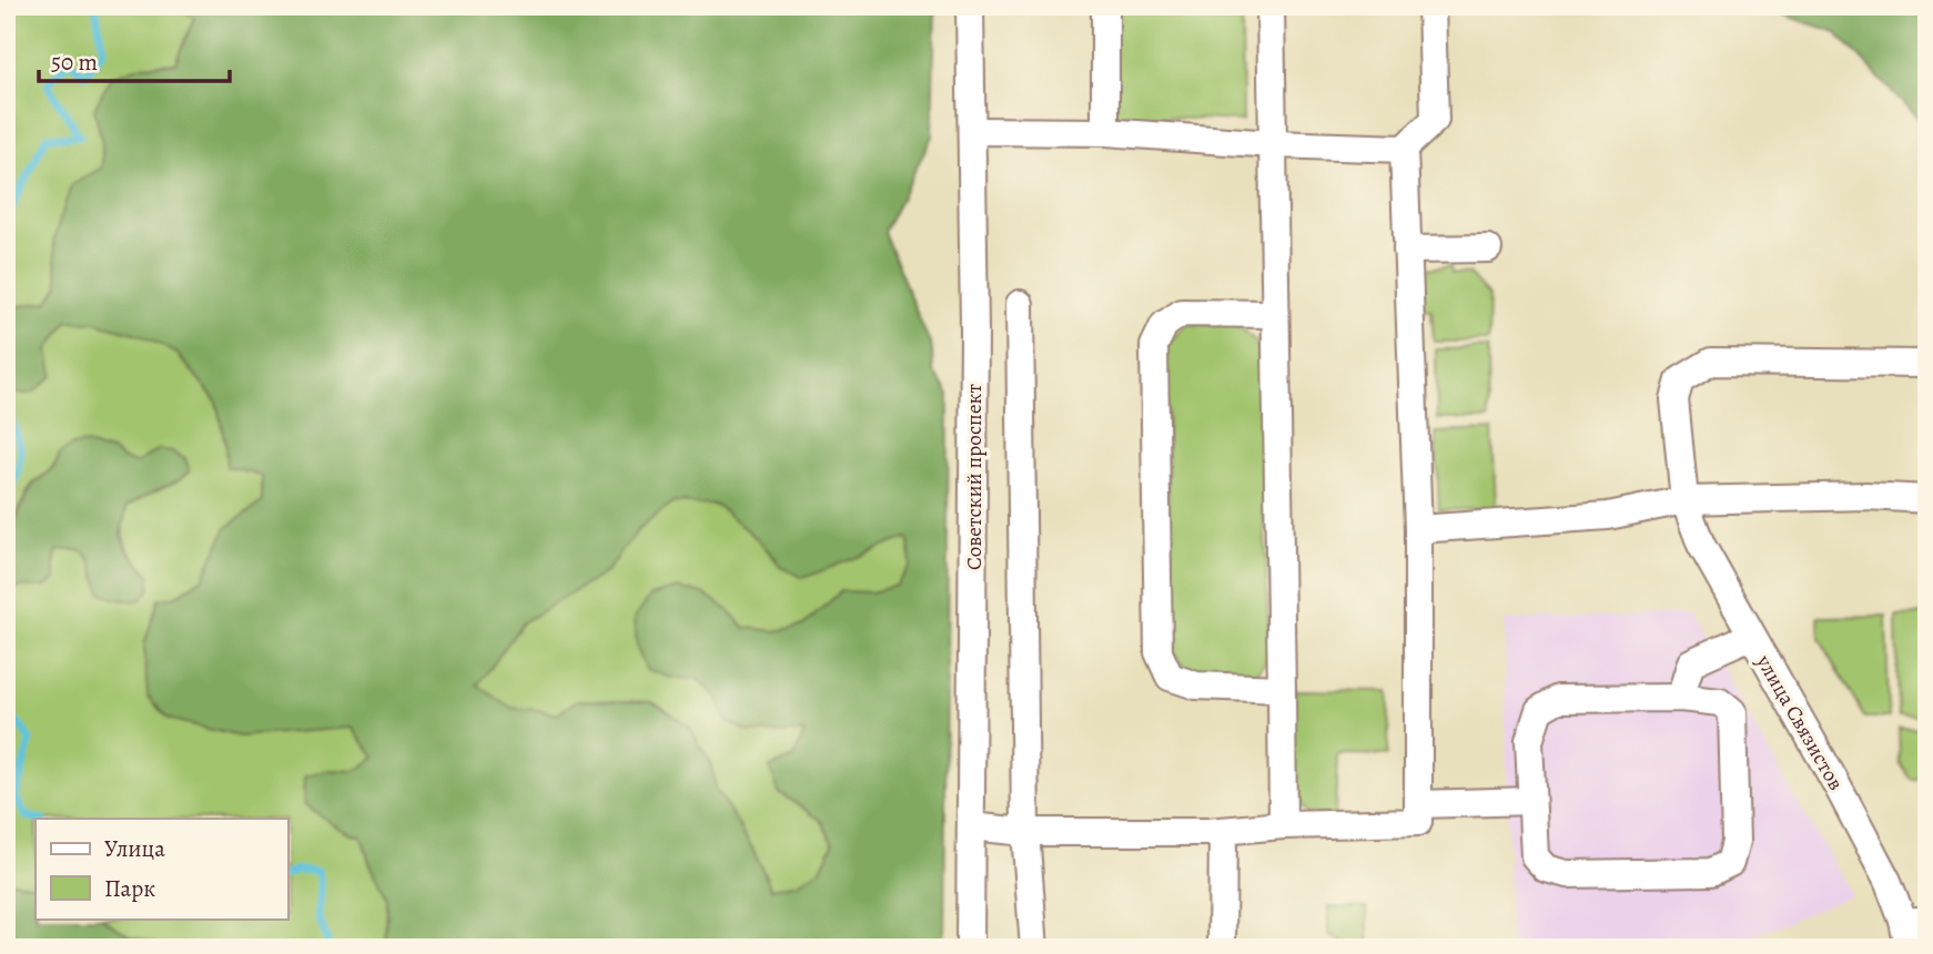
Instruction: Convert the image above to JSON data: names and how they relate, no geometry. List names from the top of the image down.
{
  "streets": {
    "street": ["Советский проспект", "улица Связистов"]
  },
  "legend": ["Улица", "Парк"],
  "scale_bar": "50 m"
}
